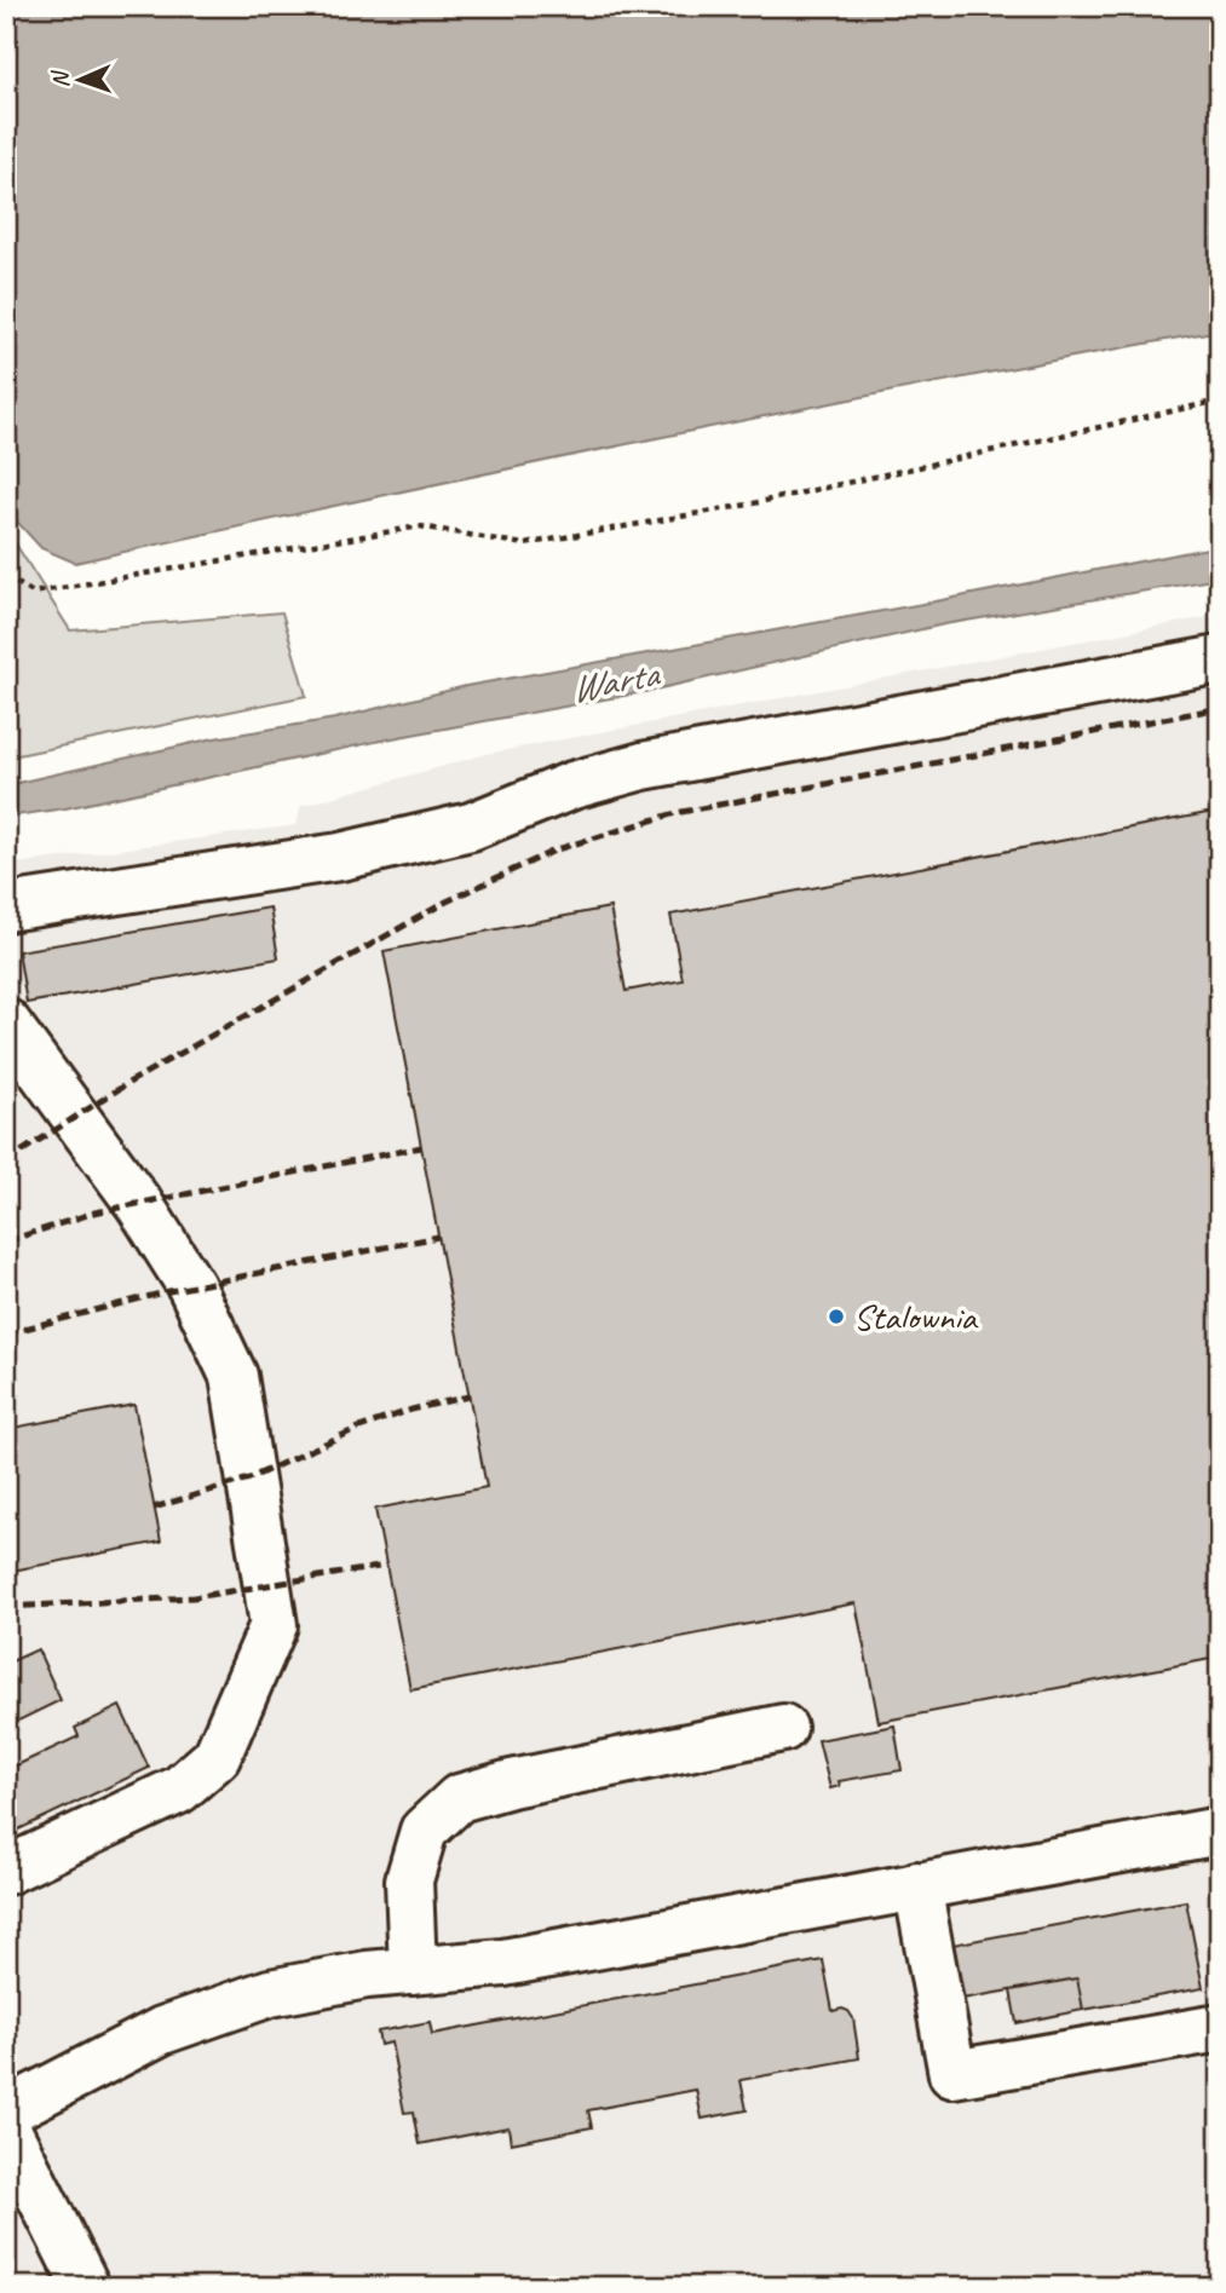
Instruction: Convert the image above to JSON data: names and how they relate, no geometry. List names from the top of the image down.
{
  "water": ["Warta"],
  "places": ["Stalownia"],
  "north": "left"
}
